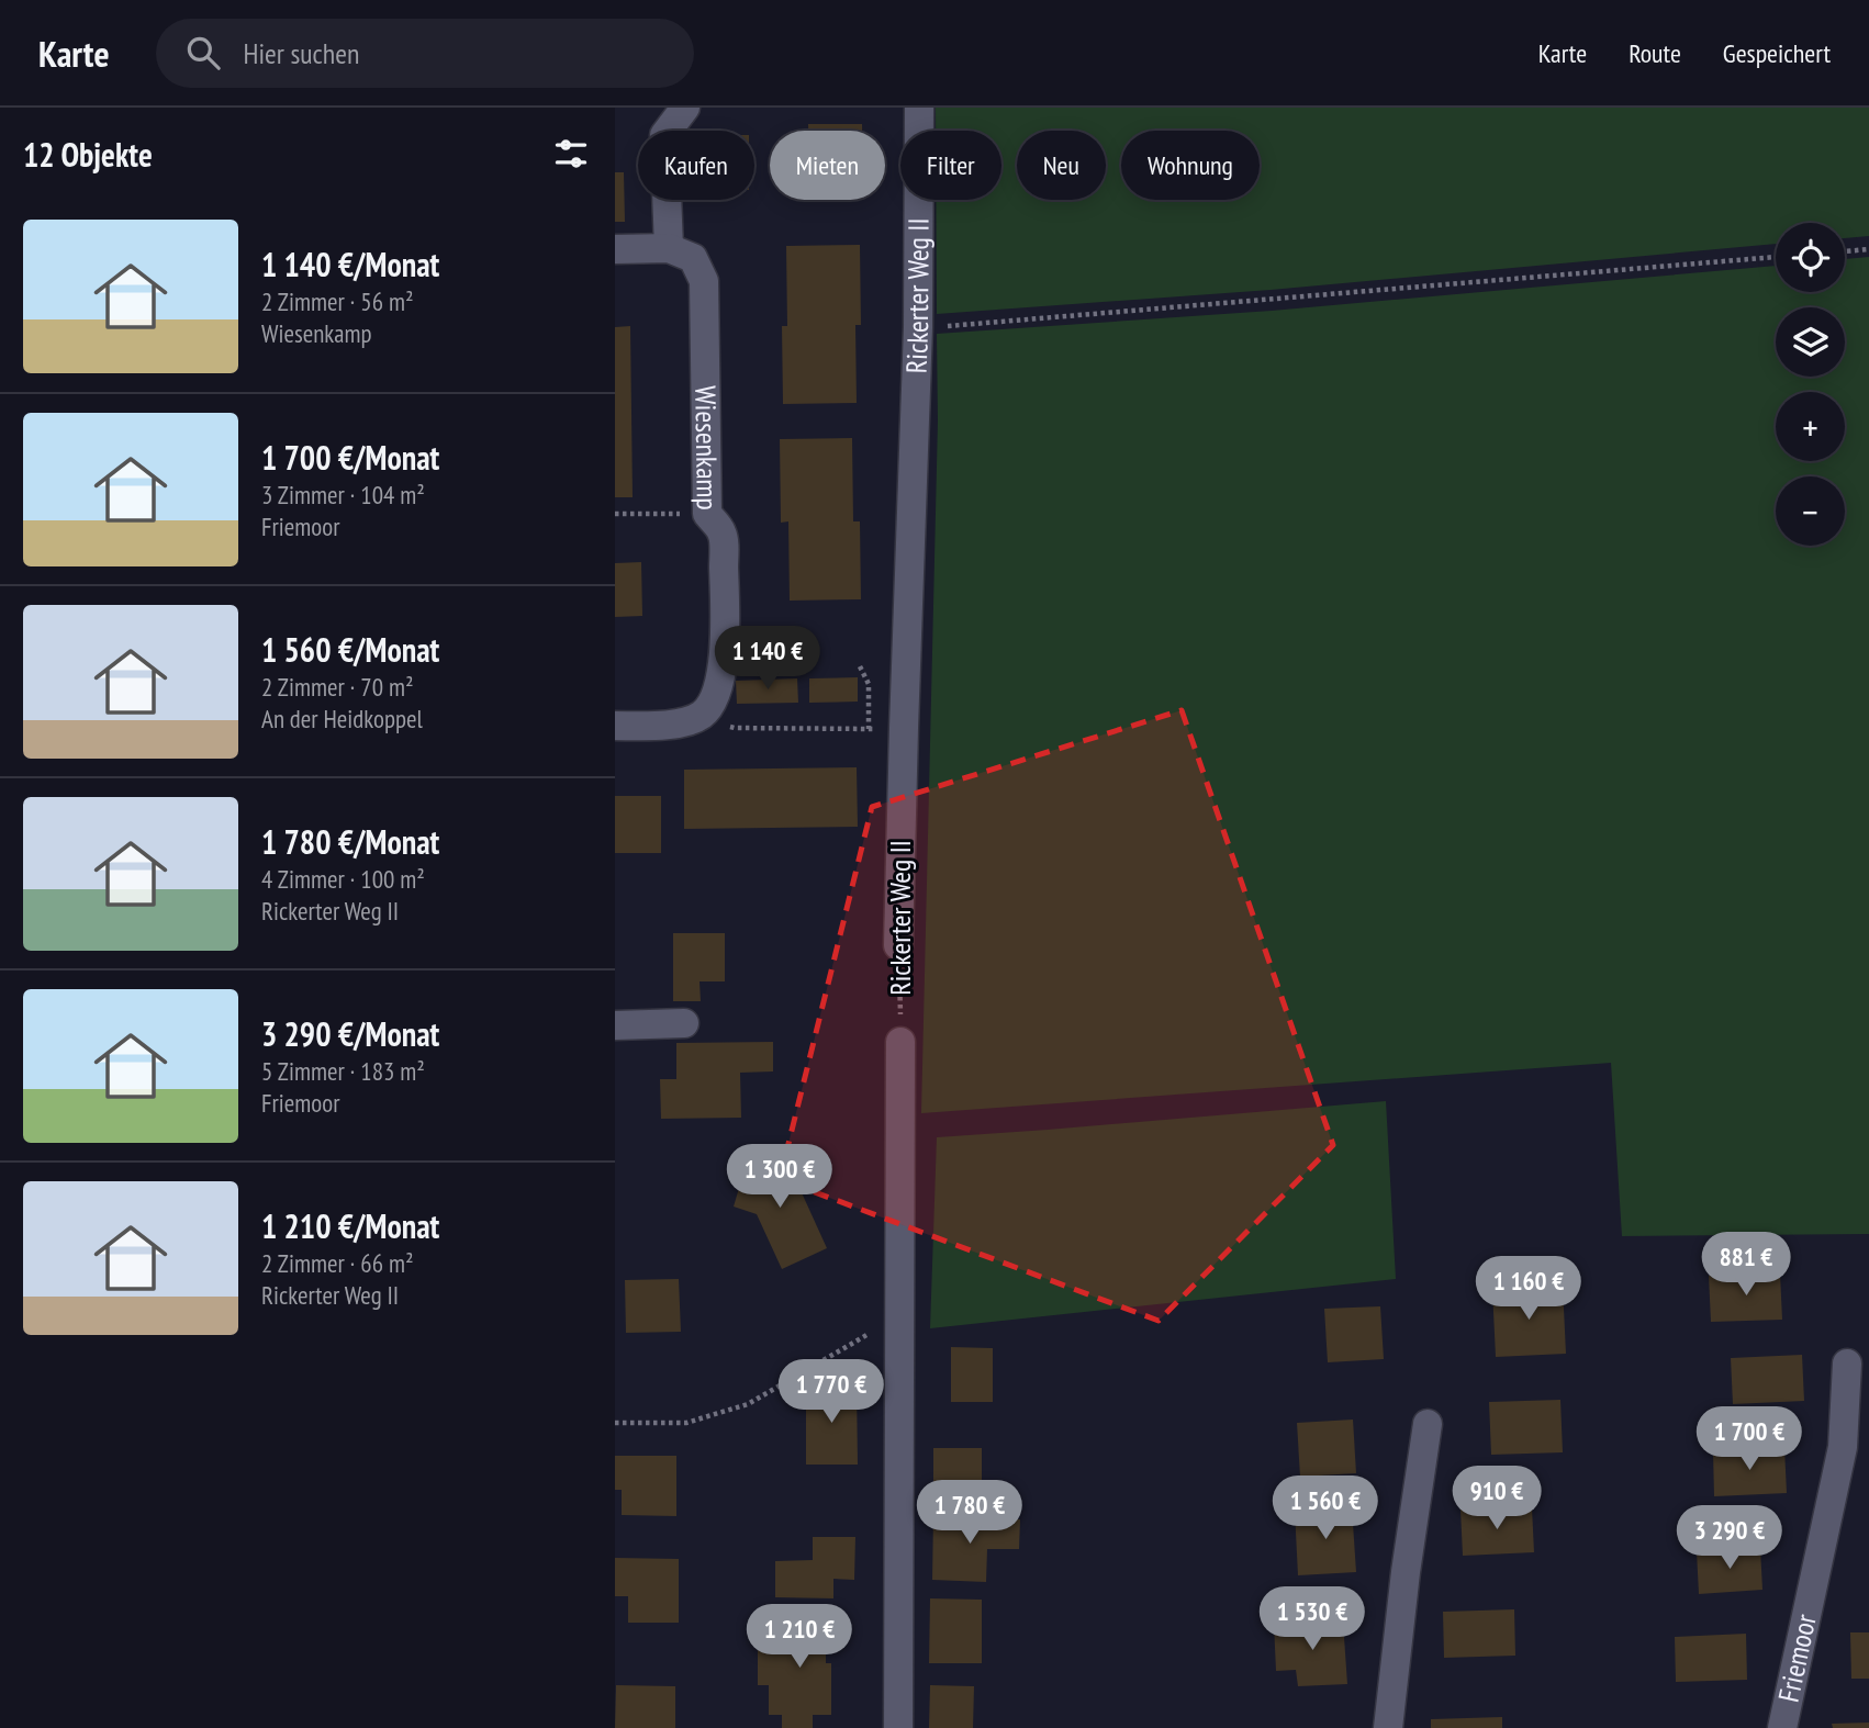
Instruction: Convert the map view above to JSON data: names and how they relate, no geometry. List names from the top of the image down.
{
  "streets": {
    "street": ["Rickerter Weg II", "Wiesenkamp", "Friemoor"]
  },
  "page": {
    "header": "Karte",
    "search": "Hier suchen",
    "nav": ["Karte", "Route", "Gespeichert"],
    "heading": "12 Objekte",
    "chip": [
      "Kaufen",
      "Mieten",
      "Filter",
      "Neu",
      "Wohnung"
    ],
    "list": [
      {
        "name": "1 140 €/Monat",
        "note": "2 Zimmer · 56 m² · Wiesenkamp"
      },
      {
        "name": "1 700 €/Monat",
        "note": "3 Zimmer · 104 m² · Friemoor"
      },
      {
        "name": "1 560 €/Monat",
        "note": "2 Zimmer · 70 m² · An der Heidkoppel"
      },
      {
        "name": "1 780 €/Monat",
        "note": "4 Zimmer · 100 m² · Rickerter Weg II"
      },
      {
        "name": "3 290 €/Monat",
        "note": "5 Zimmer · 183 m² · Friemoor"
      },
      {
        "name": "1 210 €/Monat",
        "note": "2 Zimmer · 66 m² · Rickerter Weg II"
      }
    ],
    "map_buttons": ["+", "−"],
    "price": [
      "1 140 €",
      "1 300 €",
      "881 €",
      "1 160 €",
      "1 770 €",
      "1 700 €",
      "910 €",
      "1 560 €",
      "1 780 €",
      "3 290 €",
      "1 530 €",
      "1 210 €"
    ]
  }
}
